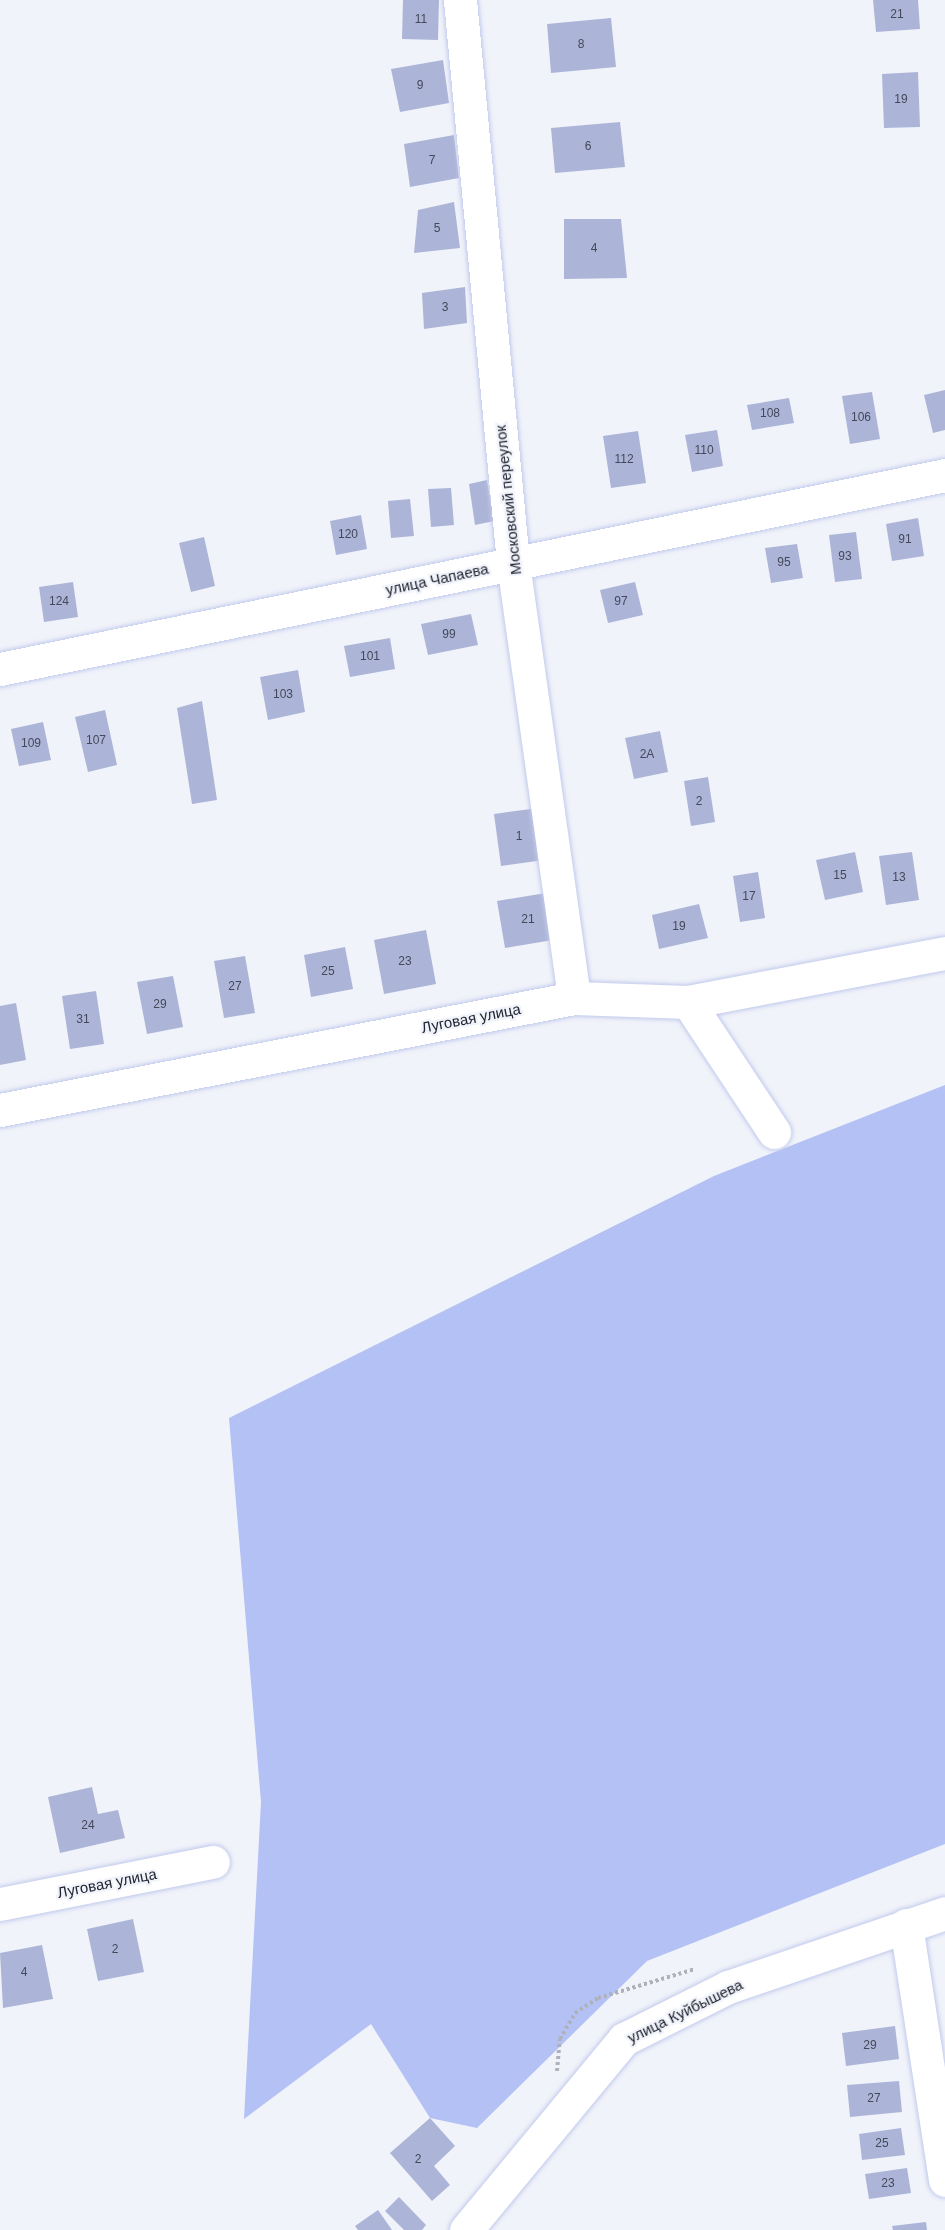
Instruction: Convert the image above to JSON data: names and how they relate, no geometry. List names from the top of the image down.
{
  "streets": {
    "street": [
      "Московский переулок",
      "улица Чапаева",
      "Луговая улица",
      "улица Куйбышева"
    ]
  },
  "crossings": [
    ["Московский переулок", "улица Чапаева"],
    ["Московский переулок", "Луговая улица"]
  ],
  "house_numbers": [
    "21",
    "11",
    "8",
    "9",
    "19",
    "6",
    "7",
    "5",
    "4",
    "3",
    "108",
    "106",
    "110",
    "112",
    "120",
    "91",
    "93",
    "95",
    "124",
    "97",
    "99",
    "101",
    "103",
    "107",
    "109",
    "2А",
    "2",
    "1",
    "15",
    "13",
    "17",
    "21",
    "19",
    "23",
    "25",
    "27",
    "29",
    "31",
    "24",
    "2",
    "4",
    "29",
    "27",
    "25",
    "2",
    "23"
  ]
}
